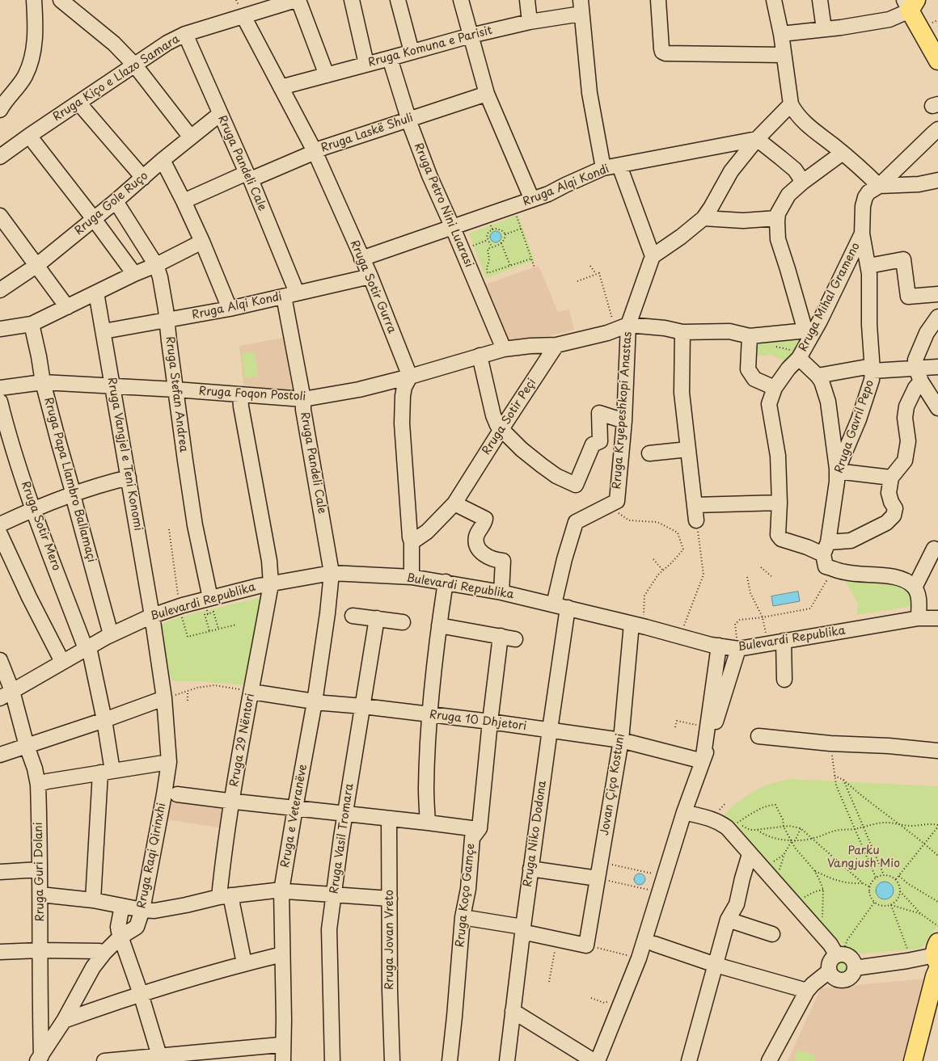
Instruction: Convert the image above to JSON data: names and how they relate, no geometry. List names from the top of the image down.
{
  "streets": {
    "street": [
      "Rruga Komuna e Parisit",
      "Rruga Kiço e Llazo Samara",
      "Rruga Laskë Shuli",
      "Rruga Pandeli Cale",
      "Rruga Alqi Kondi",
      "Rruga Gole Ruço",
      "Rruga Petro Nini Luarasi",
      "Rruga Sotir Gurra",
      "Rruga Mihal Grameno",
      "Rruga Stefan Andrea",
      "Rruga Foqon Postoli",
      "Rruga Kryepeshkopi Anastas",
      "Rruga Sotir Peçi",
      "Rruga Gavril Pepo",
      "Rruga Vangjel e Teni Konomi",
      "Rruga Papa Llambro Ballamaçi",
      "Rruga Sotir Mero",
      "Bulevardi Republika",
      "Rruga 10 Dhjetori",
      "Rruga 29 Nëntori",
      "Jovan Çiço Kostuni",
      "Rruga e Veteranëve",
      "Rruga Niko Dodona",
      "Rruga Vasil Tromara",
      "Rruga Raqi Qirinxhi",
      "Rruga Guri Dolani",
      "Rruga Koço Gamçe",
      "Rruga Jovan Vreto"
    ]
  },
  "crossings": [
    ["Rruga Komuna e Parisit", "Rruga Petro Nini Luarasi"],
    ["Rruga Komuna e Parisit", "Rruga Sotir Gurra"],
    ["Rruga Kiço e Llazo Samara", "Rruga Pandeli Cale"],
    ["Rruga Kiço e Llazo Samara", "Rruga Sotir Gurra"],
    ["Rruga Laskë Shuli", "Rruga Pandeli Cale"],
    ["Rruga Laskë Shuli", "Rruga Petro Nini Luarasi"],
    ["Rruga Laskë Shuli", "Rruga Sotir Gurra"],
    ["Rruga Pandeli Cale", "Rruga Alqi Kondi"],
    ["Rruga Pandeli Cale", "Rruga Gole Ruço"],
    ["Rruga Pandeli Cale", "Rruga Foqon Postoli"],
    ["Rruga Pandeli Cale", "Bulevardi Republika"],
    ["Rruga Pandeli Cale", "Rruga e Veteranëve"],
    ["Rruga Alqi Kondi", "Rruga Petro Nini Luarasi"],
    ["Rruga Alqi Kondi", "Rruga Sotir Gurra"],
    ["Rruga Alqi Kondi", "Rruga Stefan Andrea"],
    ["Rruga Alqi Kondi", "Rruga Vangjel e Teni Konomi"],
    ["Rruga Gole Ruço", "Rruga Stefan Andrea"],
    ["Rruga Petro Nini Luarasi", "Rruga Foqon Postoli"],
    ["Rruga Sotir Gurra", "Rruga Foqon Postoli"],
    ["Rruga Mihal Grameno", "Rruga Gavril Pepo"],
    ["Rruga Stefan Andrea", "Rruga Foqon Postoli"],
    ["Rruga Stefan Andrea", "Bulevardi Republika"],
    ["Rruga Foqon Postoli", "Rruga Sotir Peçi"],
    ["Rruga Foqon Postoli", "Rruga Vangjel e Teni Konomi"],
    ["Rruga Foqon Postoli", "Rruga Papa Llambro Ballamaçi"],
    ["Rruga Foqon Postoli", "Rruga 29 Nëntori"],
    ["Rruga Kryepeshkopi Anastas", "Bulevardi Republika"],
    ["Rruga Vangjel e Teni Konomi", "Bulevardi Republika"],
    ["Rruga Vangjel e Teni Konomi", "Rruga Raqi Qirinxhi"],
    ["Rruga Papa Llambro Ballamaçi", "Bulevardi Republika"],
    ["Rruga Sotir Mero", "Bulevardi Republika"],
    ["Bulevardi Republika", "Rruga 29 Nëntori"],
    ["Bulevardi Republika", "Jovan Çiço Kostuni"],
    ["Bulevardi Republika", "Rruga e Veteranëve"],
    ["Bulevardi Republika", "Rruga Niko Dodona"],
    ["Bulevardi Republika", "Rruga Raqi Qirinxhi"],
    ["Bulevardi Republika", "Rruga Guri Dolani"],
    ["Rruga 10 Dhjetori", "Rruga 29 Nëntori"],
    ["Rruga 10 Dhjetori", "Jovan Çiço Kostuni"],
    ["Rruga 10 Dhjetori", "Rruga e Veteranëve"],
    ["Rruga 10 Dhjetori", "Rruga Niko Dodona"],
    ["Rruga 10 Dhjetori", "Rruga Vasil Tromara"],
    ["Rruga 10 Dhjetori", "Rruga Koço Gamçe"]
  ],
  "parks": ["Parku Vangjush Mio"]
}
